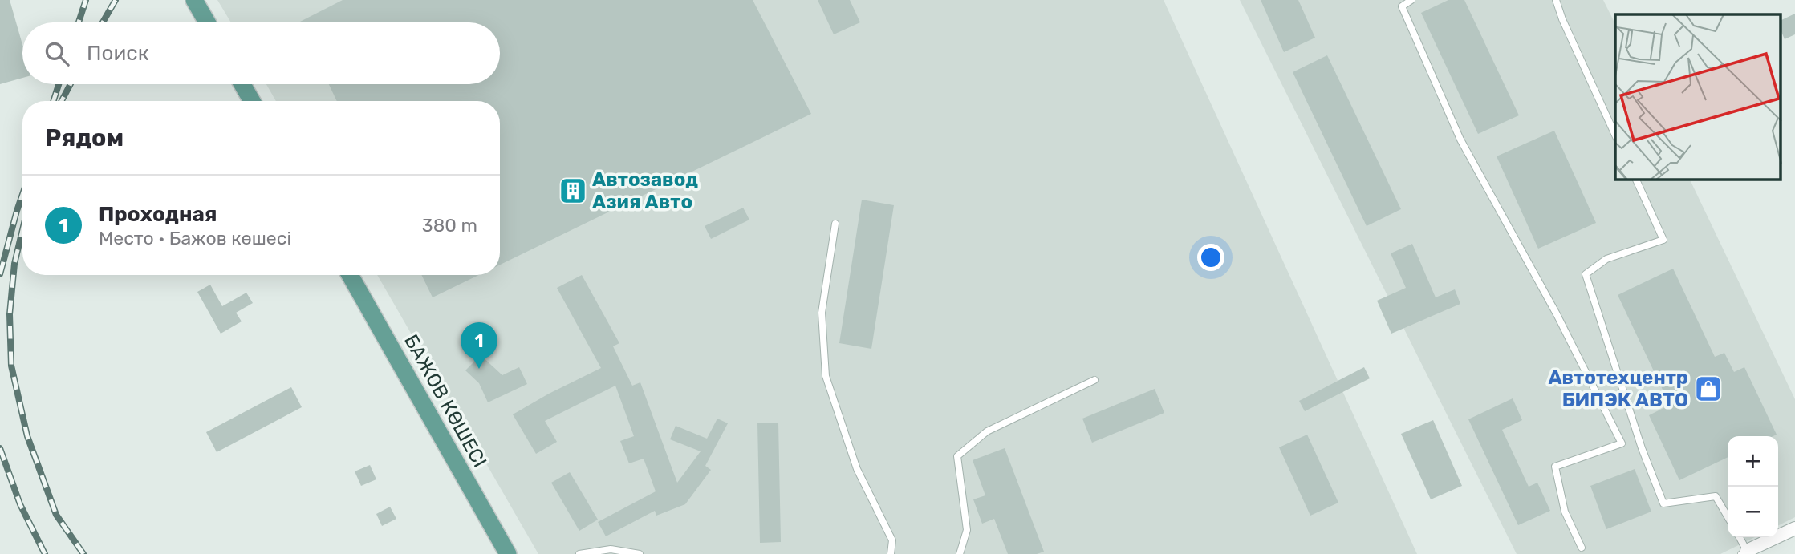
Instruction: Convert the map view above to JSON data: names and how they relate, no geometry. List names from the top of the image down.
{
  "streets": {
    "main road": ["БАЖОВ КӨШЕСІ"]
  },
  "places": {
    "building": ["Автозавод Азия Авто"],
    "shop": ["Автотехцентр БИПЭК АВТО"]
  },
  "page": {
    "search": "Поиск",
    "heading": "Рядом",
    "list": [
      {
        "mark": "1",
        "name": "Проходная",
        "note": "Место · Бажов көшесі",
        "value": "380 m"
      }
    ],
    "pins": "1",
    "map_buttons": ["+", "−"]
  }
}
